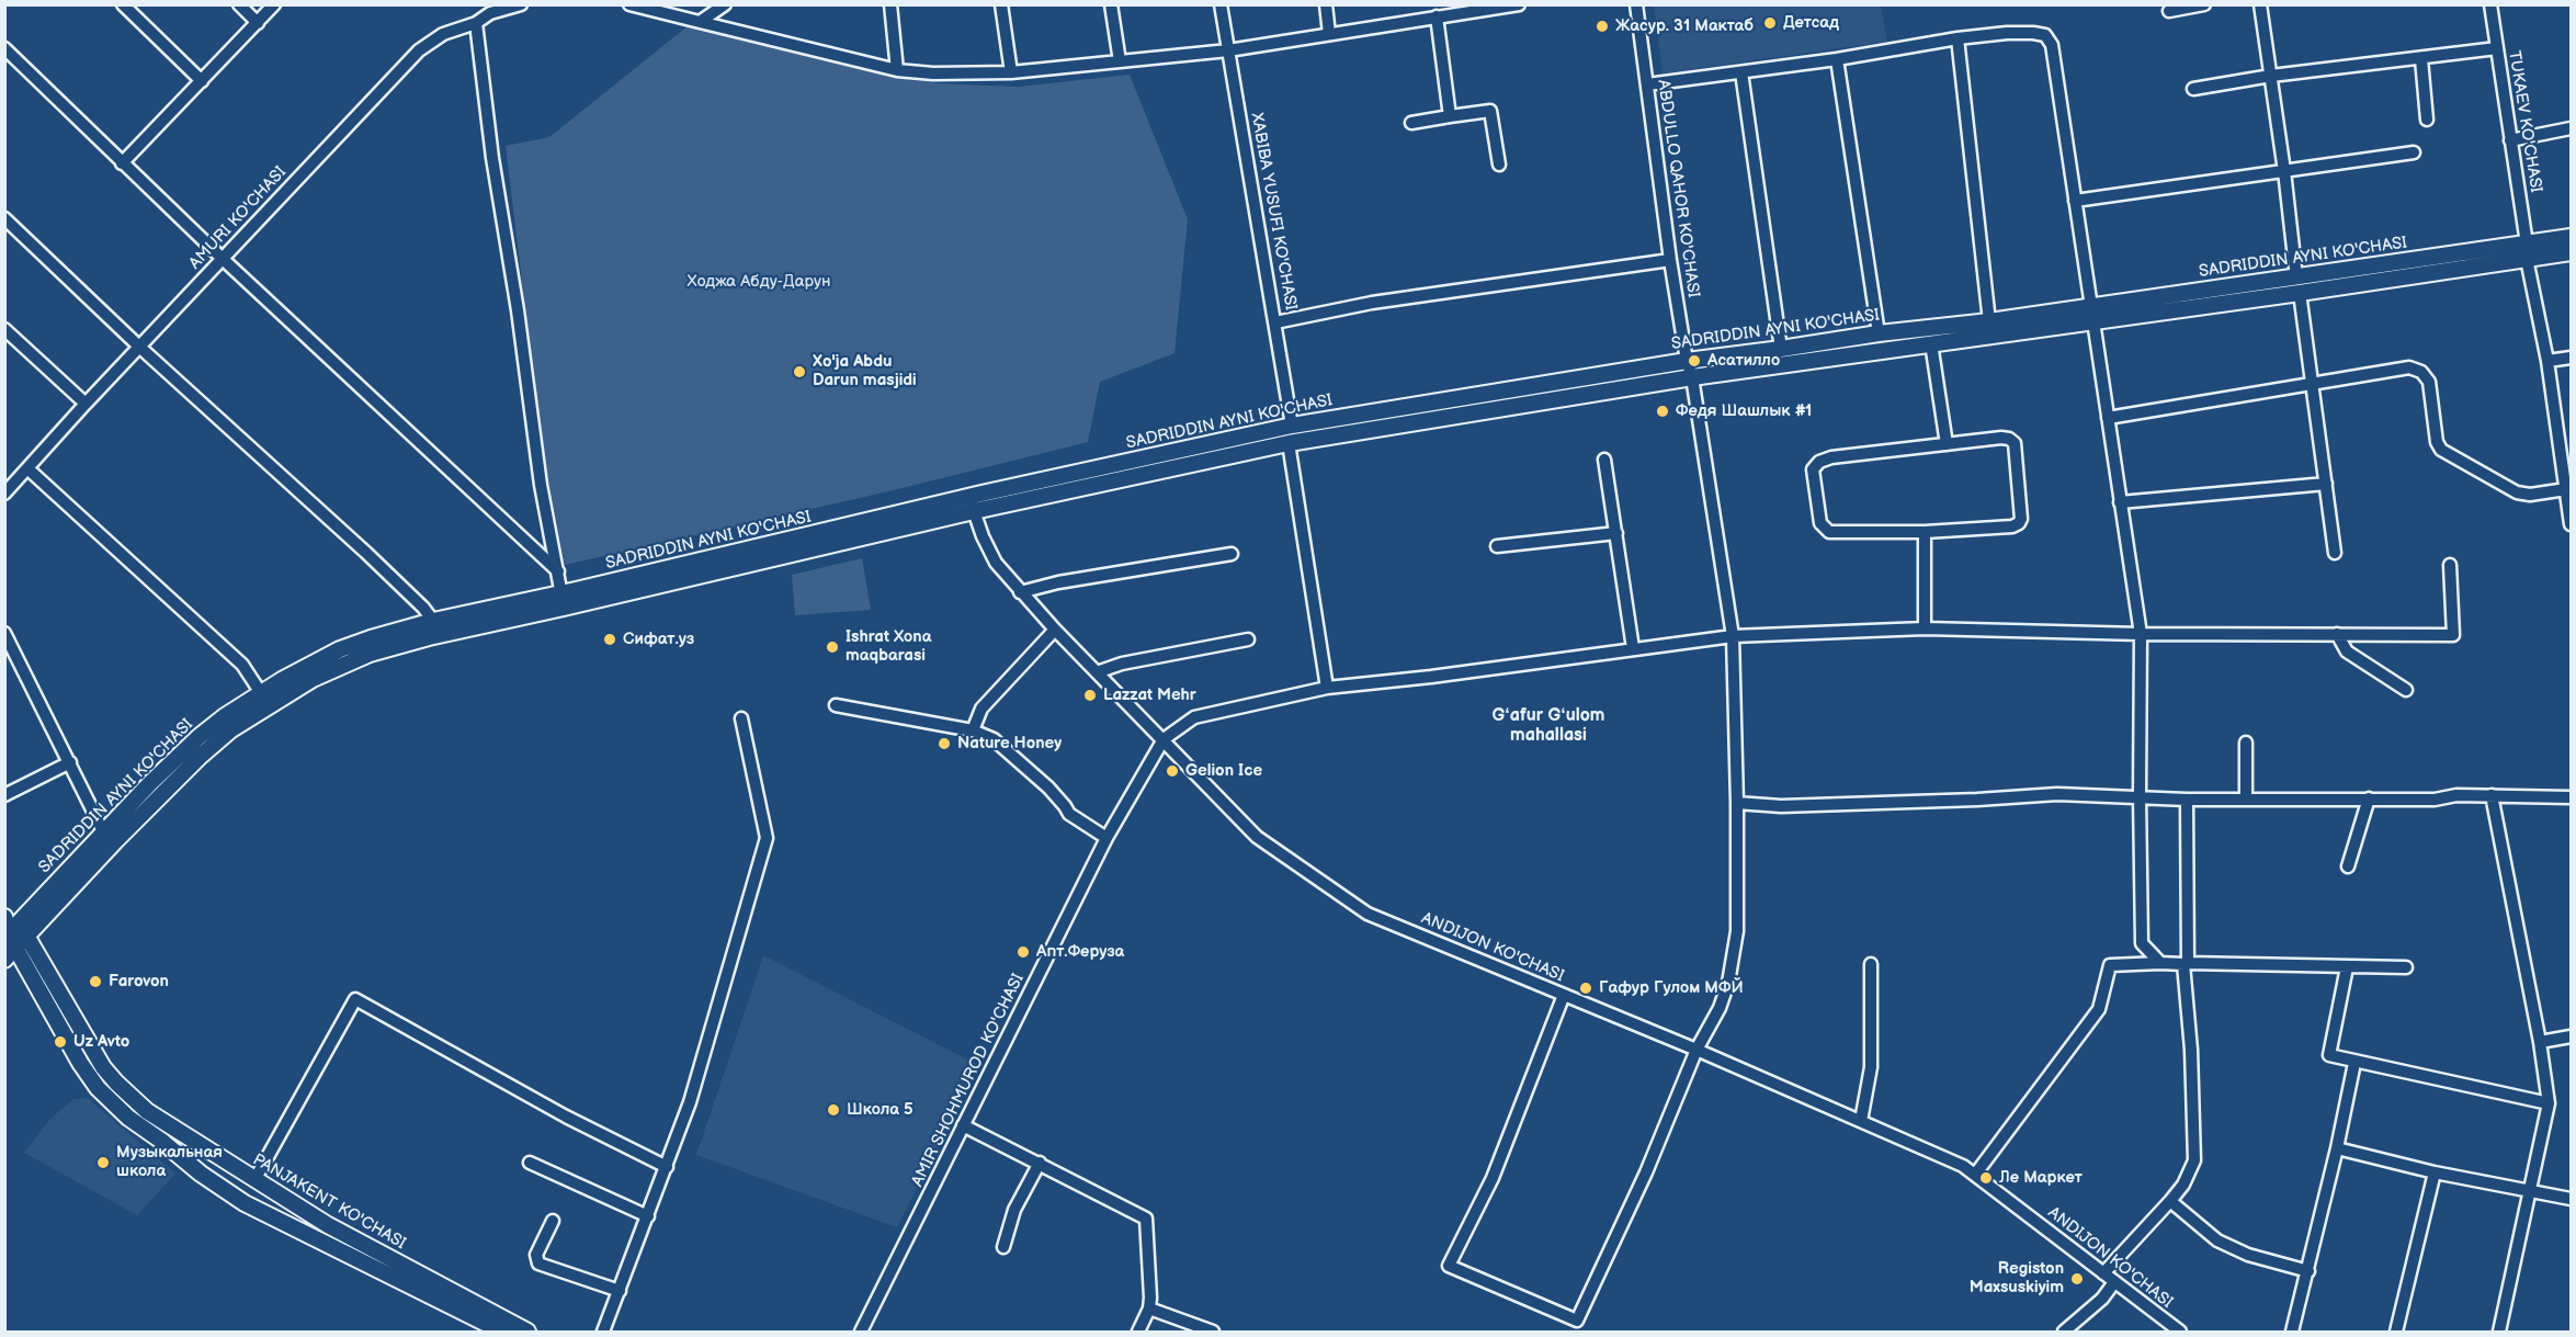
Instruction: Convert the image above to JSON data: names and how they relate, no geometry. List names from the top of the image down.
{
  "streets": {
    "main road": ["SADRIDDIN AYNI KO'CHASI", "PANJAKENT KO'CHASI"],
    "street": [
      "TUKAEV KO'CHASI",
      "ABDULLO QAHOR KO'CHASI",
      "XABIBA YUSUFI KO'CHASI",
      "AMURI KO'CHASI",
      "ANDIJON KO'CHASI",
      "AMIR SHOHMUROD KO'CHASI"
    ]
  },
  "crossings": [
    ["TUKAEV KO'CHASI", "SADRIDDIN AYNI KO'CHASI"],
    ["ABDULLO QAHOR KO'CHASI", "SADRIDDIN AYNI KO'CHASI"],
    ["ABDULLO QAHOR KO'CHASI", "ANDIJON KO'CHASI"],
    ["XABIBA YUSUFI KO'CHASI", "SADRIDDIN AYNI KO'CHASI"],
    ["SADRIDDIN AYNI KO'CHASI", "ANDIJON KO'CHASI"],
    ["SADRIDDIN AYNI KO'CHASI", "PANJAKENT KO'CHASI"],
    ["ANDIJON KO'CHASI", "AMIR SHOHMUROD KO'CHASI"]
  ],
  "districts": ["Gʻafur Gʻulom mahallasi"],
  "parks": ["Ходжа Абду-Дарун"],
  "places": [
    "Детсад",
    "Жасур. 31 Мактаб",
    "Асатилло",
    "Xo'ja Abdu Darun masjidi",
    "Федя Шашлык #1",
    "Сифат.уз",
    "Ishrat Хоnа mаqbаrasi",
    "Lazzat Mehr",
    "Nature Honey",
    "Gelion Ice",
    "Апт.Феруза",
    "Farovon",
    "Гафур Гулом МФЙ",
    "Uz Avto",
    "Школа 5",
    "Музыкальная школа",
    "Ле Маркет",
    "Registon Maxsuskiyim"
  ]
}
